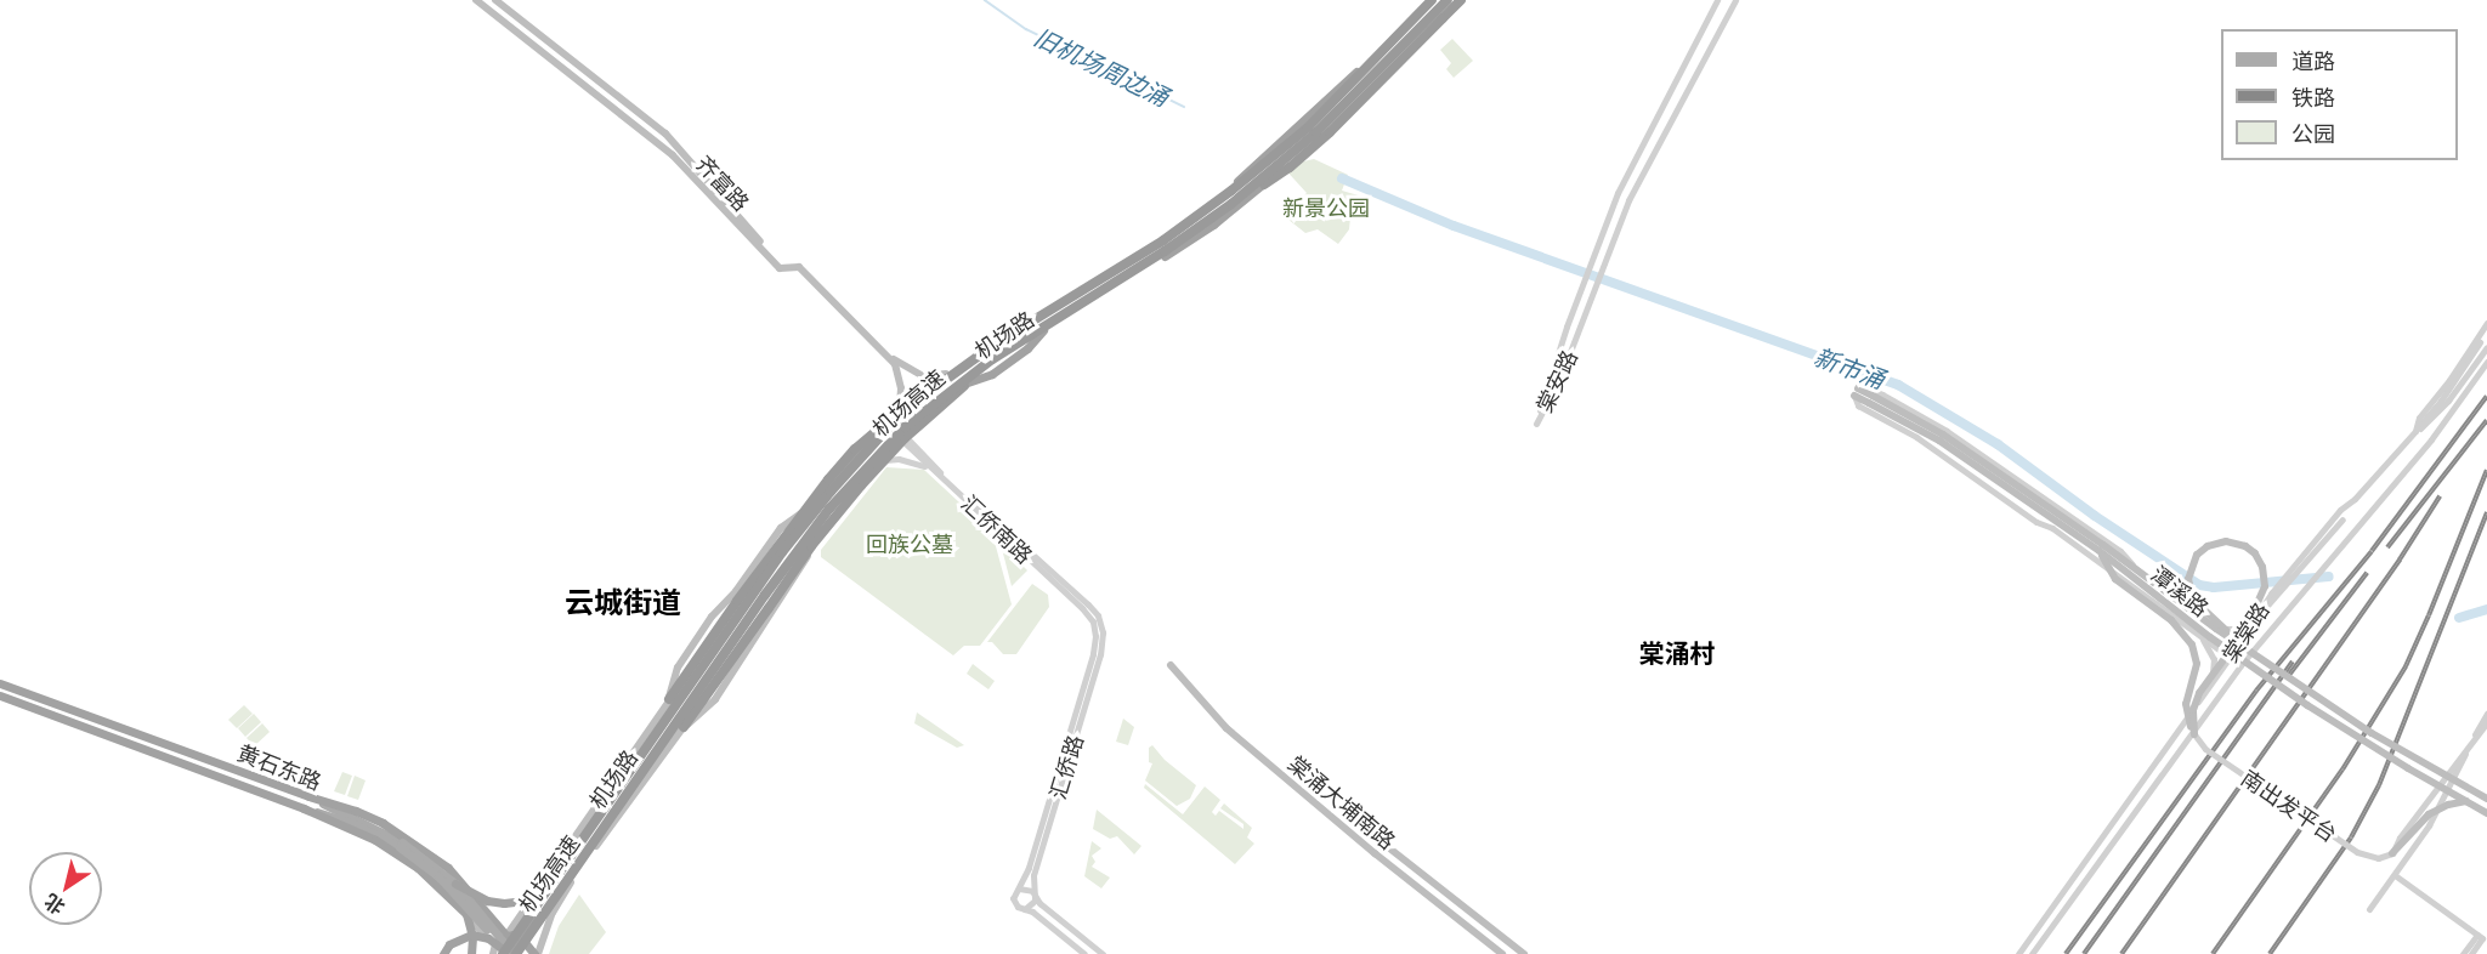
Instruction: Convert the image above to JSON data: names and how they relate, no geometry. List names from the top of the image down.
{
  "streets": {
    "highway": ["机场路", "机场高速", "黄石东路"],
    "main road": ["齐富路", "潭溪路", "棠涌大埔南路"],
    "street": [
      "棠安路",
      "汇侨南路",
      "棠棠路",
      "汇侨路",
      "南出发平台"
    ]
  },
  "crossings": [
    ["齐富路", "机场路"],
    ["机场路", "机场高速"],
    ["机场路", "汇侨南路"],
    ["机场路", "黄石东路"],
    ["机场高速", "黄石东路"],
    ["汇侨南路", "汇侨路"],
    ["潭溪路", "棠棠路"]
  ],
  "districts": ["云城街道", "棠涌村"],
  "water": ["旧机场周边涌", "新市涌"],
  "parks": ["新景公园", "回族公墓"],
  "legend": ["道路", "铁路", "公园"],
  "north": "bottom left"
}
